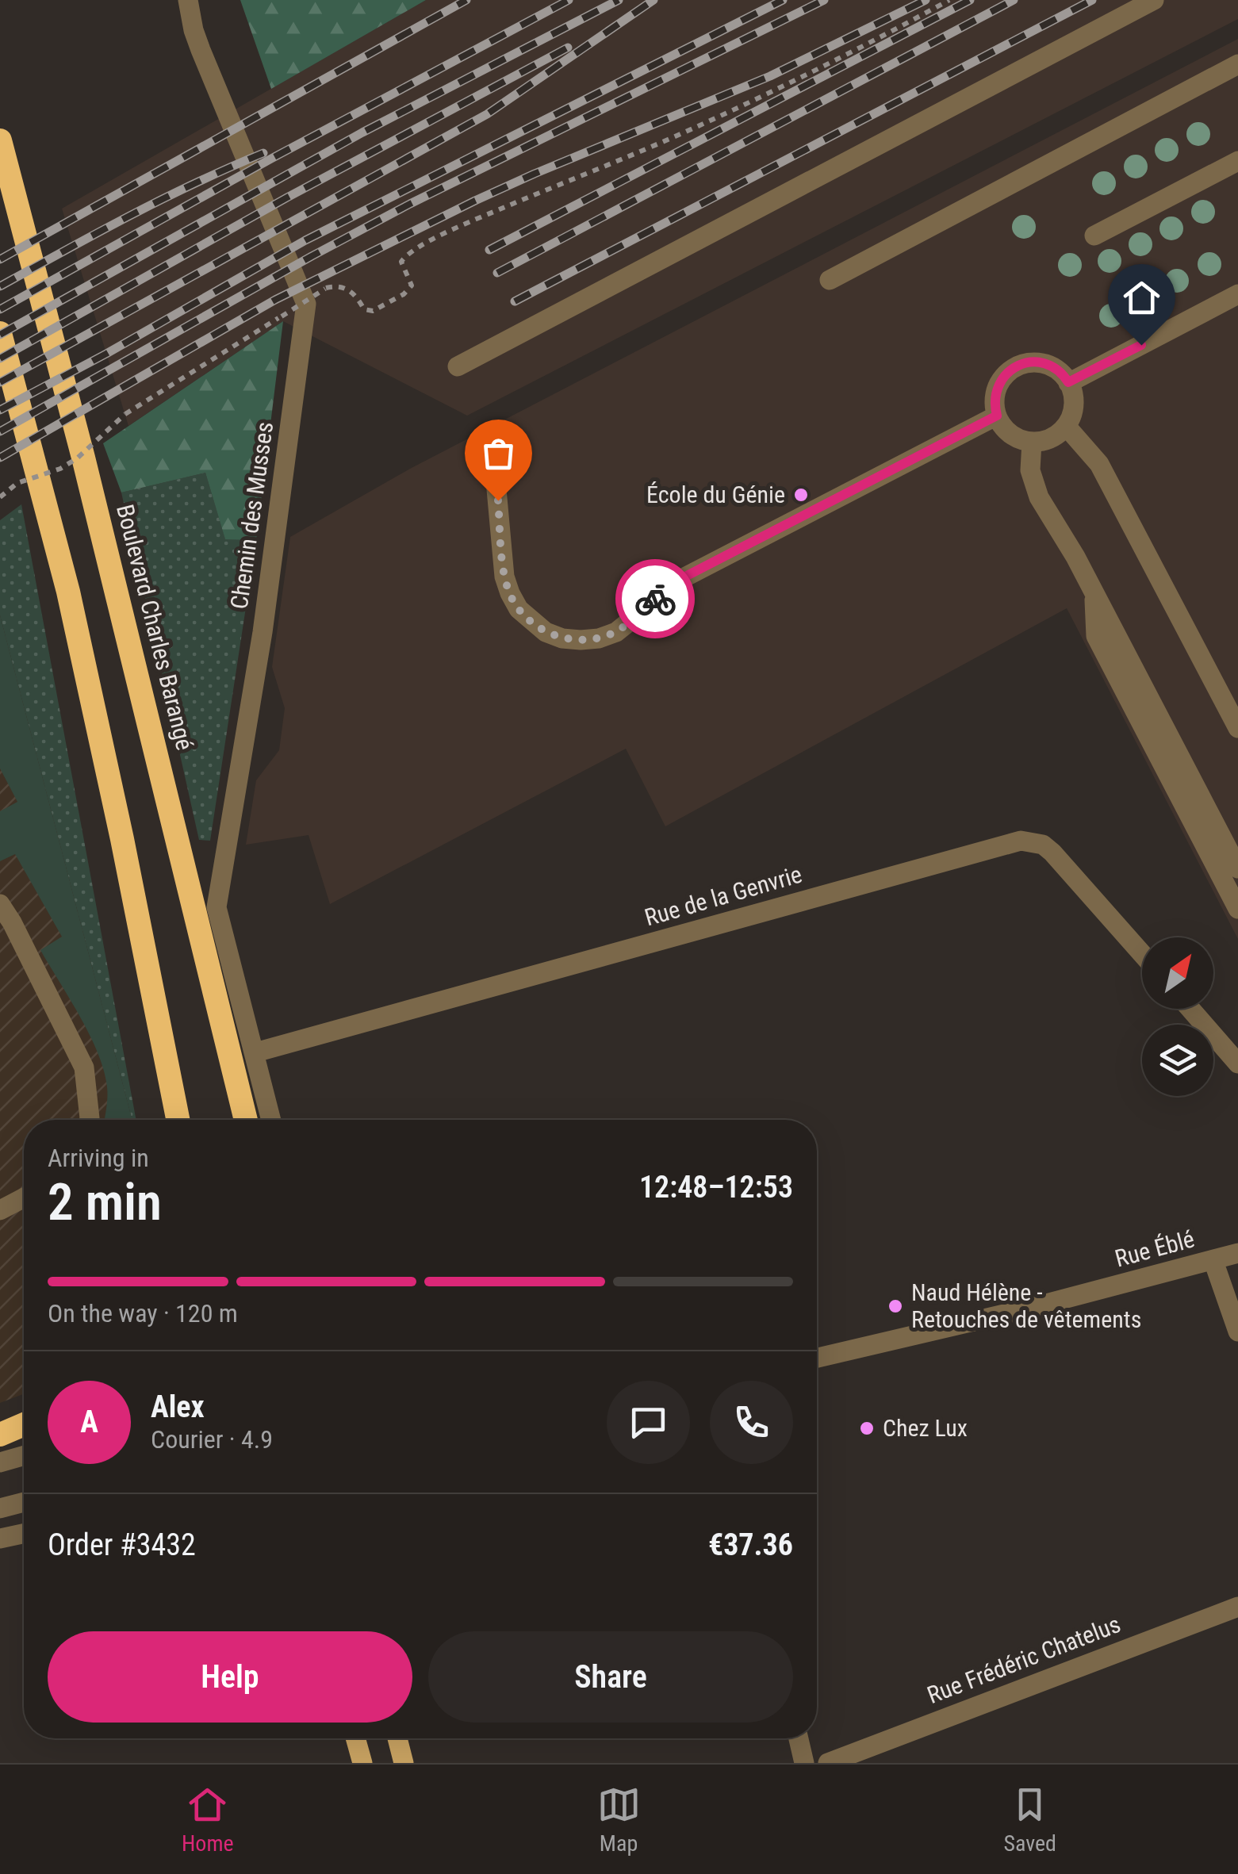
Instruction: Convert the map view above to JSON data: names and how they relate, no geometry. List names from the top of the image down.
{
  "streets": {
    "highway": ["Boulevard Charles Barangé"],
    "street": [
      "Chemin des Musses",
      "Rue de la Genvrie",
      "Rue Éblé",
      "Rue Frédéric Chatelus"
    ]
  },
  "crossings": [
    ["Chemin des Musses", "Rue de la Genvrie"]
  ],
  "places": ["École du Génie", "Naud Hélène - Retouches de vêtements", "Chez Lux"],
  "north": "top right",
  "page": {
    "heading": ["2 min", "Arriving in", "12:48–12:53"],
    "panel": [
      "Alex",
      "Courier · 4.9",
      "Order #3432",
      "€37.36"
    ],
    "bar": "On the way · 120 m",
    "round": "A",
    "buttons": ["Help", "Share"],
    "tabs": ["Home", "Map", "Saved"]
  }
}
